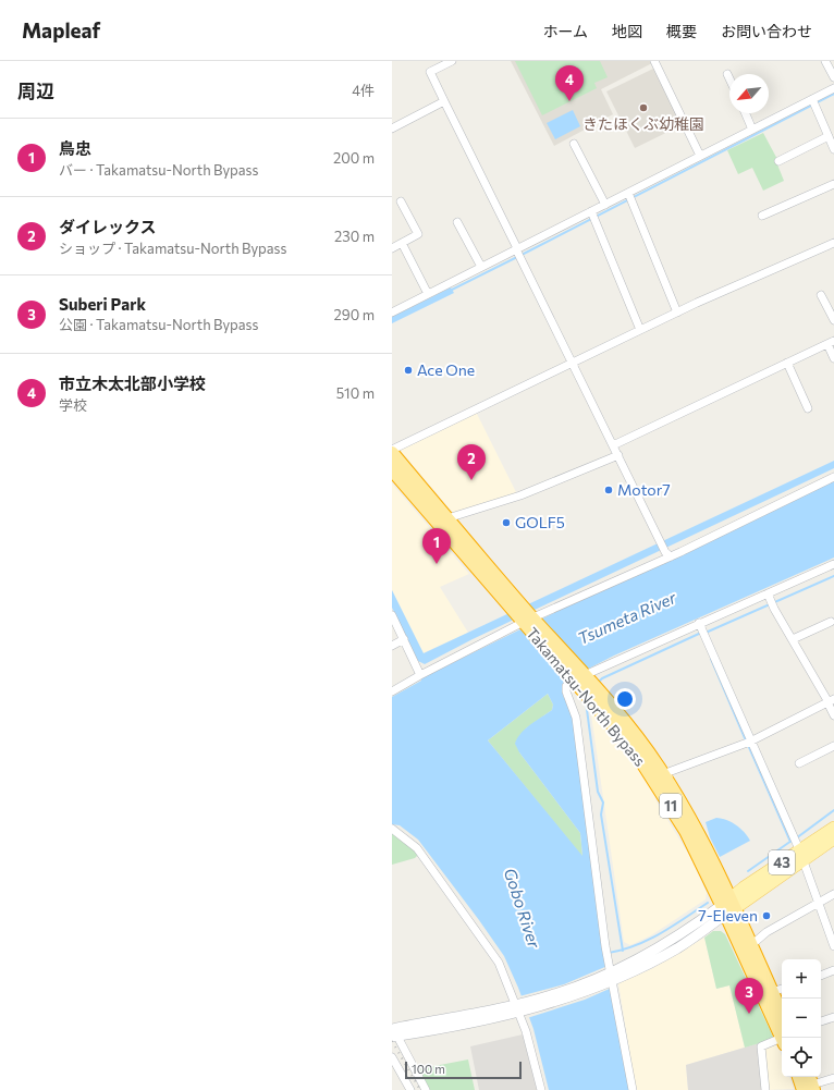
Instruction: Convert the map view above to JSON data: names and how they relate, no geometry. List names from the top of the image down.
{
  "streets": {
    "highway": ["Takamatsu-North Bypass", "11"],
    "main road": ["43"]
  },
  "crossings": [
    ["Takamatsu-North Bypass", "43"]
  ],
  "water": ["Tsumeta River", "Gobo River"],
  "places": [
    "きたほくぶ幼稚園",
    "Ace One",
    "Motor7",
    "GOLF5",
    "7-Eleven"
  ],
  "scale_bar": "100 m",
  "north": "bottom left",
  "page": {
    "header": "Mapleaf",
    "nav": [
      "ホーム",
      "地図",
      "概要",
      "お問い合わせ"
    ],
    "heading": ["周辺", "4件"],
    "pins": [
      "4",
      "2",
      "1",
      "3"
    ],
    "list": [
      {
        "mark": "1",
        "name": "鳥忠",
        "note": "バー · Takamatsu-North Bypass",
        "value": "200 m"
      },
      {
        "mark": "2",
        "name": "ダイレックス",
        "note": "ショップ · Takamatsu-North Bypass",
        "value": "230 m"
      },
      {
        "mark": "3",
        "name": "Suberi Park",
        "note": "公園 · Takamatsu-North Bypass",
        "value": "290 m"
      },
      {
        "mark": "4",
        "name": "市立木太北部小学校",
        "note": "学校",
        "value": "510 m"
      }
    ],
    "map_buttons": ["+", "−"],
    "scale": "100 m"
  }
}
